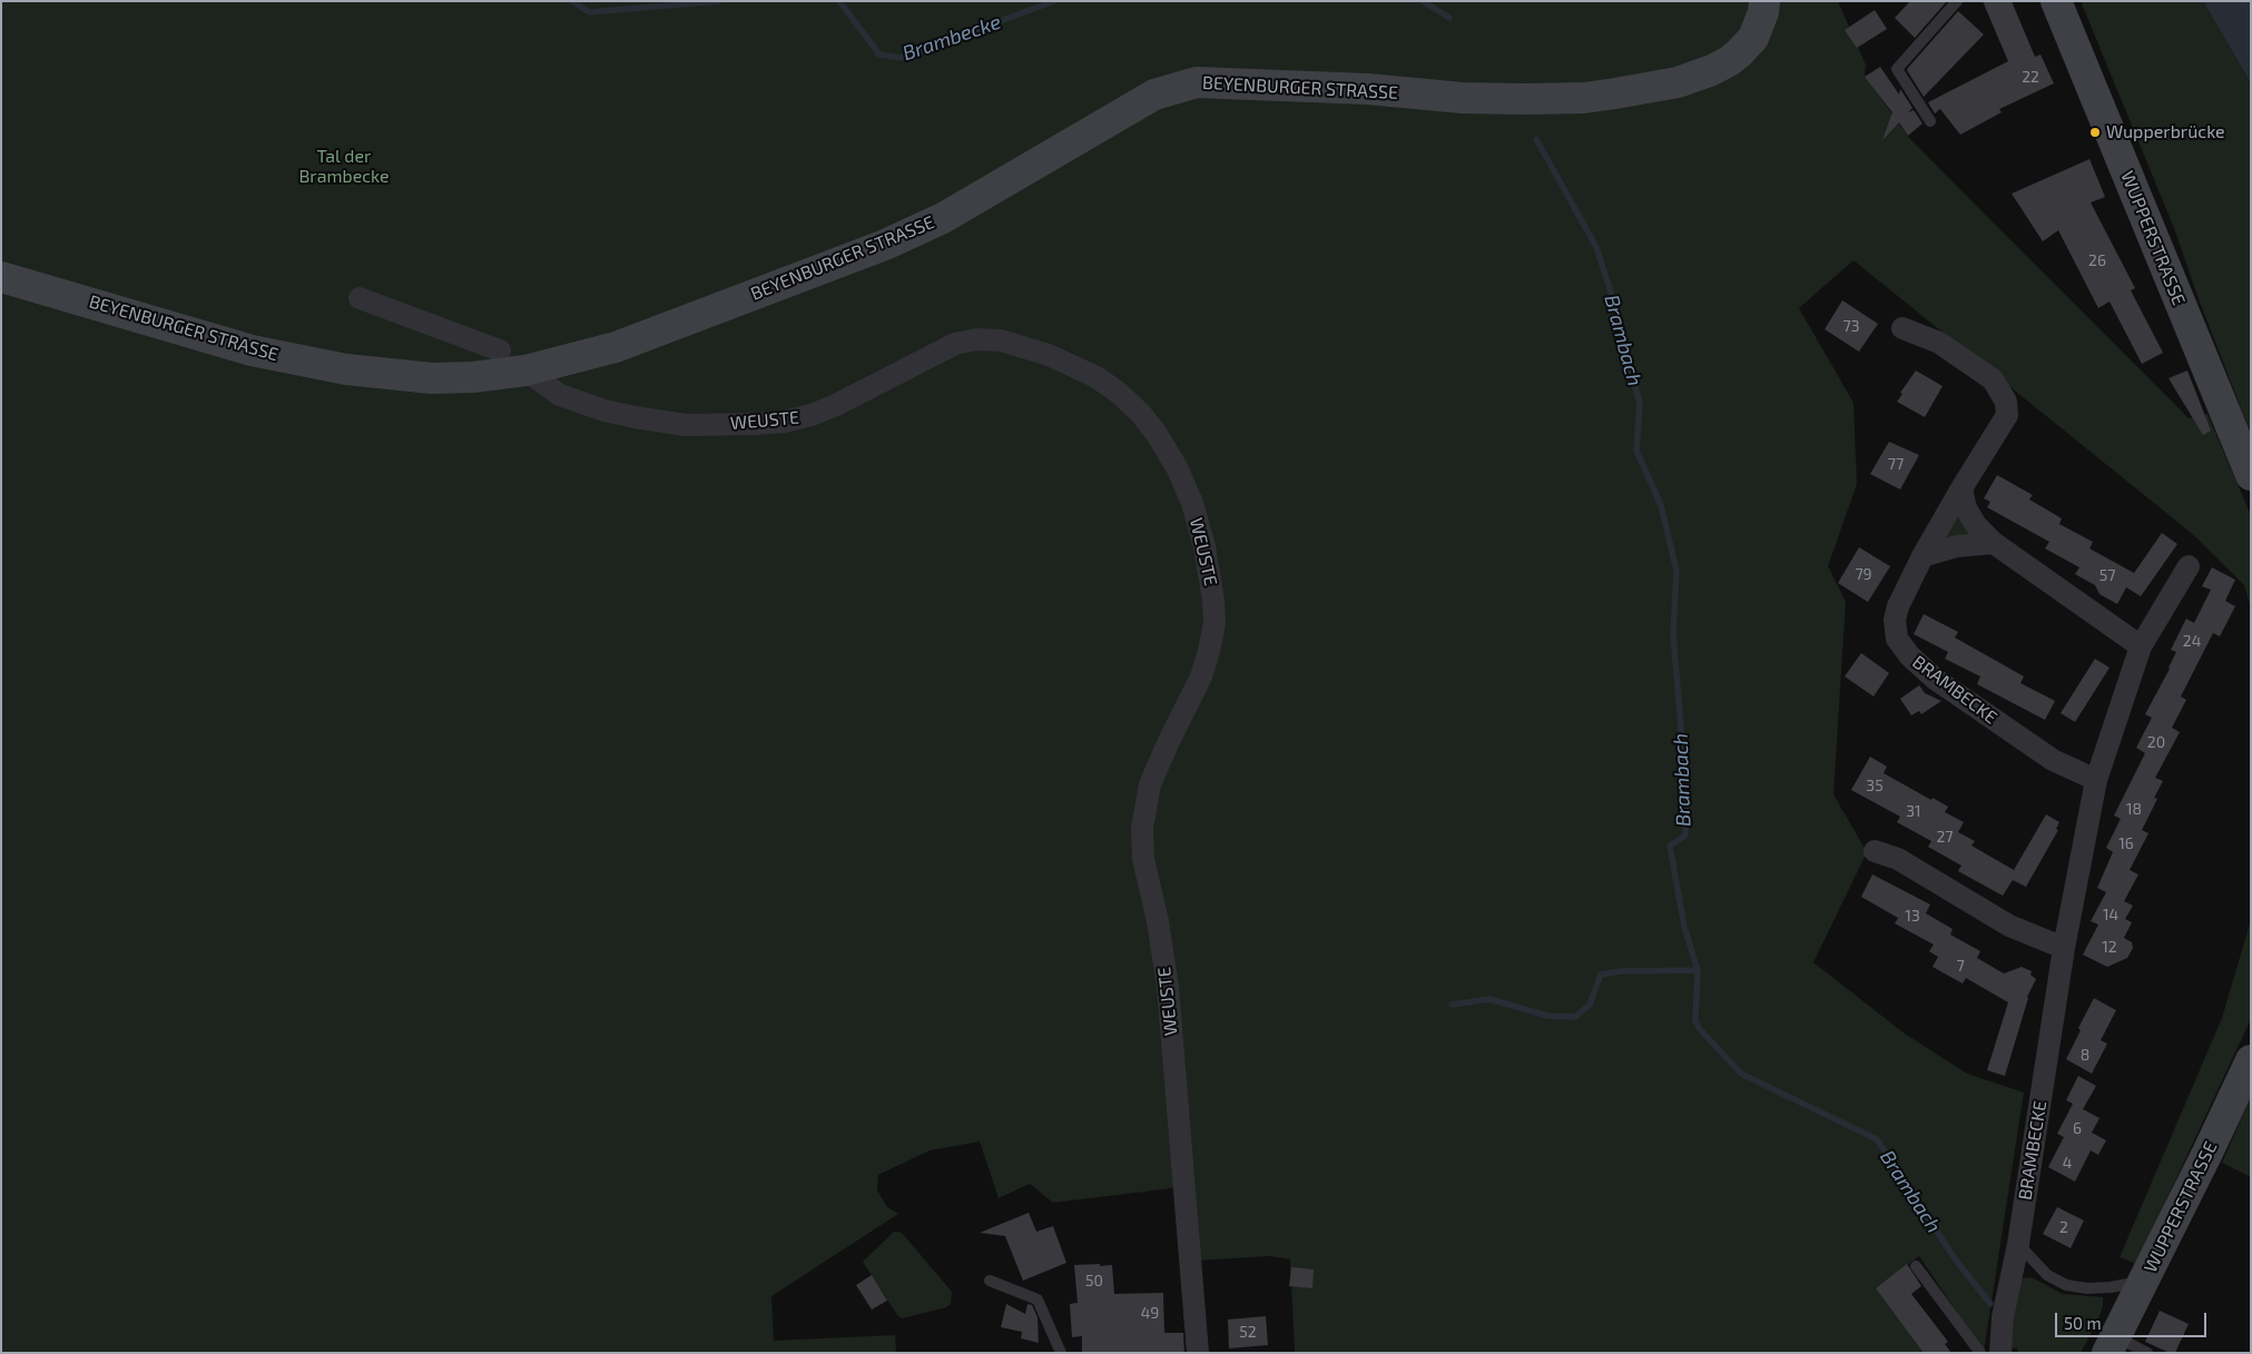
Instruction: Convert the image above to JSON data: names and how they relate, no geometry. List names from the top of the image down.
{
  "streets": {
    "main road": ["BEYENBURGER STRASSE", "WUPPERSTRASSE"],
    "street": ["WEUSTE", "BRAMBECKE"]
  },
  "crossings": [
    ["BEYENBURGER STRASSE", "WEUSTE"]
  ],
  "water": ["Brambecke", "Brambach"],
  "parks": ["Tal der Brambecke"],
  "places": ["Wupperbrücke"],
  "house_numbers": [
    "22",
    "26",
    "73",
    "77",
    "79",
    "57",
    "24",
    "20",
    "35",
    "18",
    "31",
    "27",
    "16",
    "14",
    "13",
    "12",
    "7",
    "8",
    "6",
    "4",
    "2",
    "50",
    "49",
    "52"
  ],
  "scale_bar": "50 m"
}
